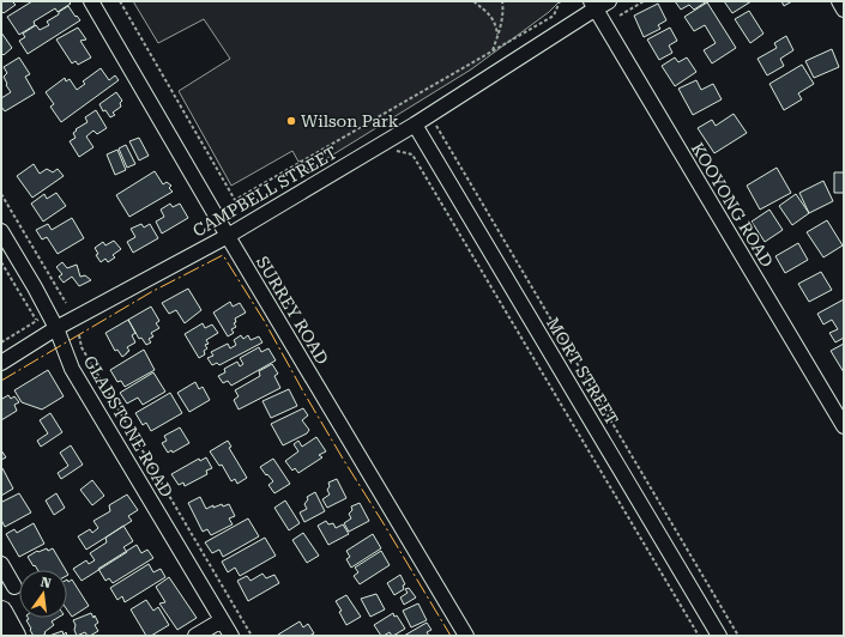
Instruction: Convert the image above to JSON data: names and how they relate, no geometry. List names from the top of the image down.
{
  "streets": {
    "street": [
      "CAMPBELL STREET",
      "KOOYONG ROAD",
      "SURREY ROAD",
      "MORT STREET",
      "GLADSTONE ROAD"
    ]
  },
  "crossings": [
    ["CAMPBELL STREET", "KOOYONG ROAD"],
    ["CAMPBELL STREET", "SURREY ROAD"],
    ["CAMPBELL STREET", "MORT STREET"],
    ["CAMPBELL STREET", "GLADSTONE ROAD"]
  ],
  "places": ["Wilson Park"],
  "north": "top"
}
